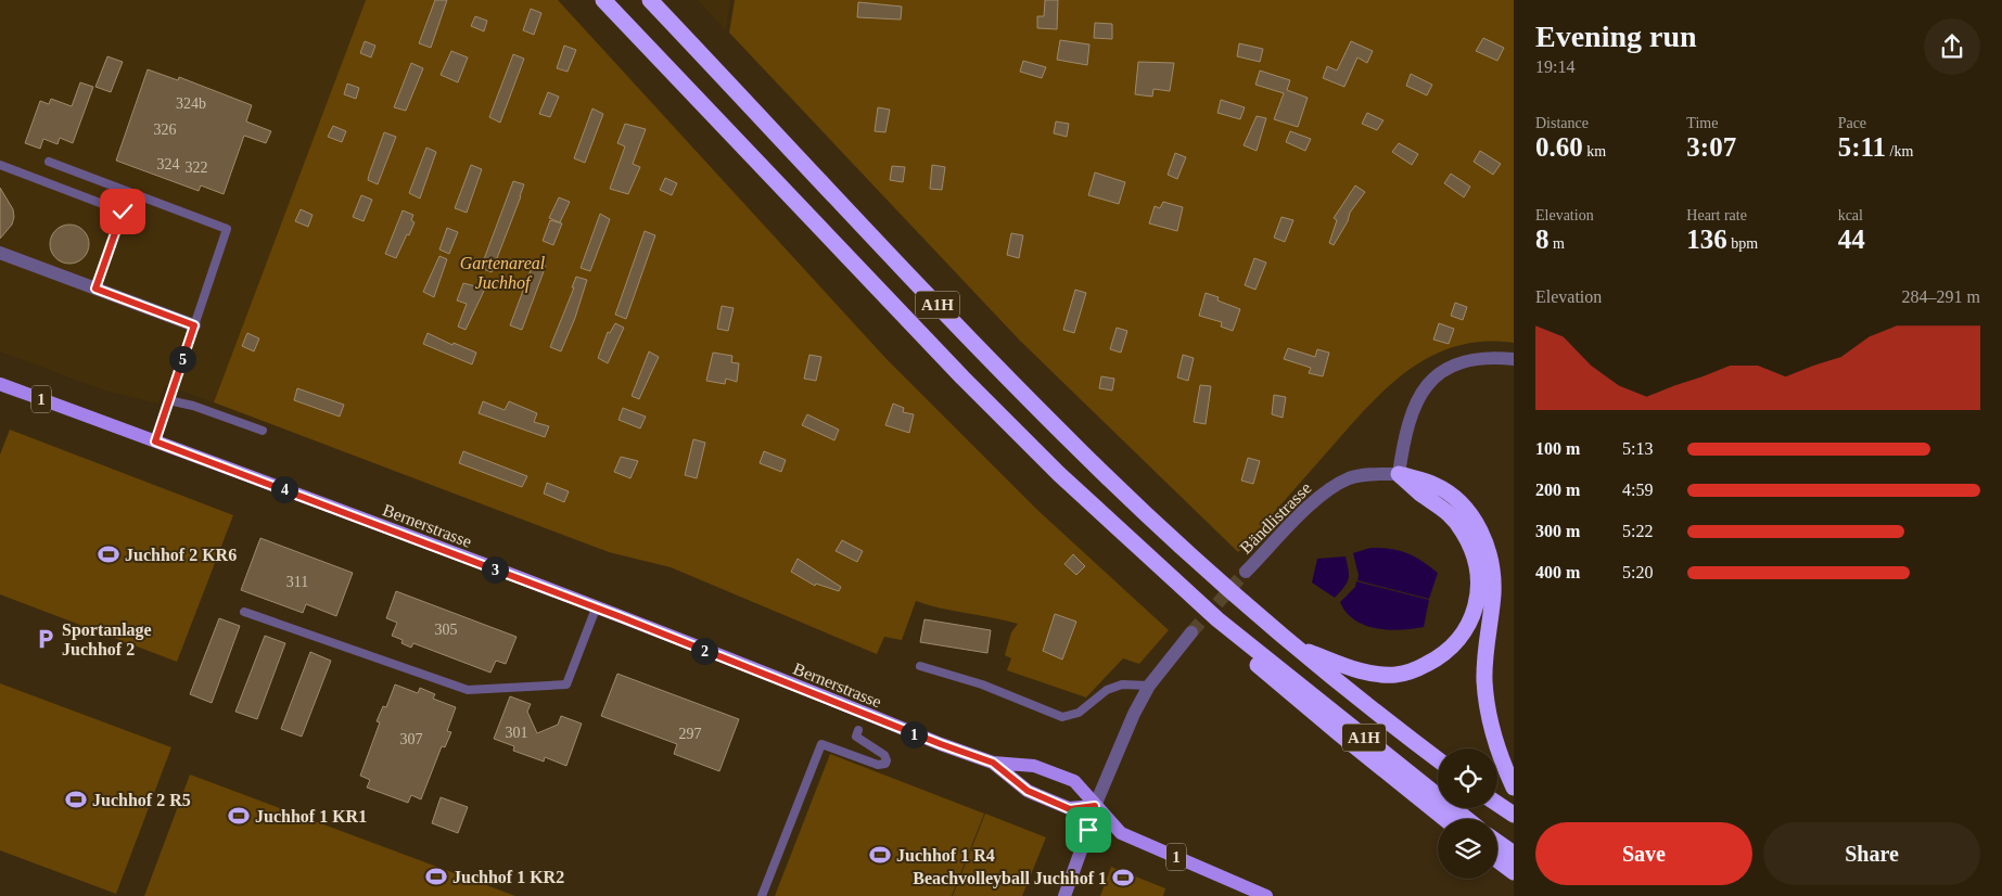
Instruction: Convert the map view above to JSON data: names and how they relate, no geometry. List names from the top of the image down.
{
  "streets": {
    "highway": ["A1H"],
    "main road": ["1", "Bernerstrasse"],
    "street": ["Bändlistrasse"]
  },
  "parks": ["Gartenareal Juchhof"],
  "places": {
    "sports": [
      "Juchhof 2 KR6",
      "Juchhof 2 R5",
      "Juchhof 1 KR1",
      "Juchhof 1 R4",
      "Juchhof 1 KR2",
      "Beachvolleyball Juchhof 1"
    ],
    "parking": ["Sportanlage Juchhof 2"]
  },
  "house_numbers": [
    "324b",
    "326",
    "324",
    "322",
    "311",
    "305",
    "301",
    "297",
    "307"
  ],
  "page": {
    "heading": ["Evening run", "19:14"],
    "stats": [
      ["Distance", "0.60 km"],
      ["Time", "3:07"],
      ["Pace", "5:11 /km"],
      ["Elevation", "8 m"],
      ["Heart rate", "136 bpm"],
      ["kcal", "44"]
    ],
    "chart": ["Elevation", "284–291 m"],
    "pins": [
      "5",
      "4",
      "3",
      "2",
      "1"
    ],
    "list": [
      {
        "name": "100 m",
        "note": "5:13"
      },
      {
        "name": "200 m",
        "note": "4:59"
      },
      {
        "name": "300 m",
        "note": "5:22"
      },
      {
        "name": "400 m",
        "note": "5:20"
      }
    ],
    "buttons": ["Save", "Share"]
  }
}
